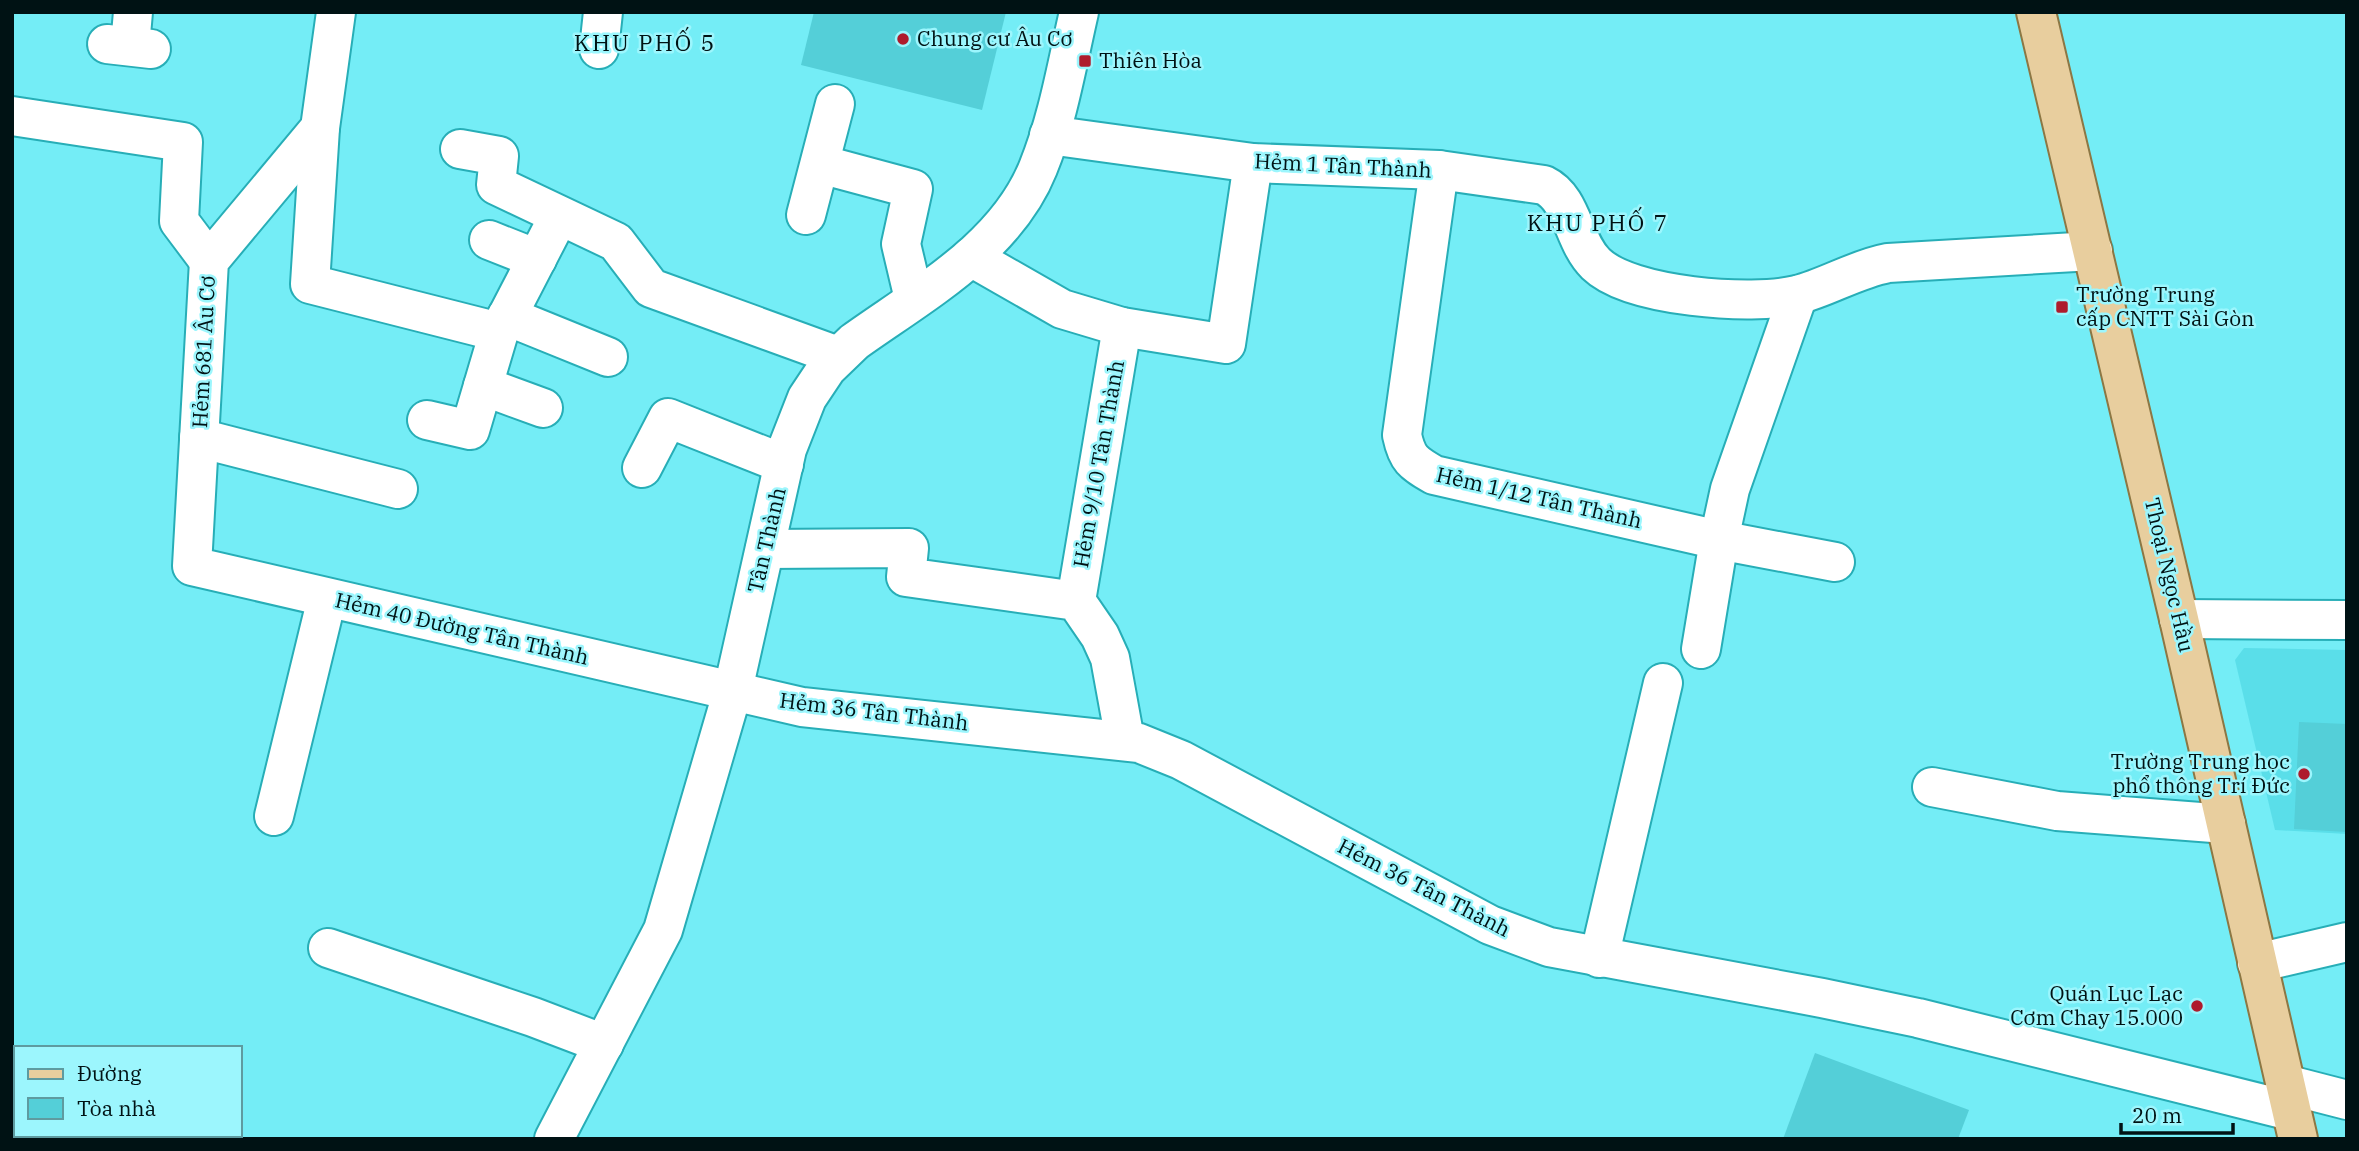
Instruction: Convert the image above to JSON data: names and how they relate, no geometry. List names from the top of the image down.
{
  "streets": {
    "main road": ["Thoại Ngọc Hầu"],
    "street": [
      "Hẻm 1 Tân Thành",
      "Hẻm 681 Âu Cơ",
      "Hẻm 9/10 Tân Thành",
      "Hẻm 1/12 Tân Thành",
      "Tân Thành",
      "Hẻm 40 Đường Tân Thành",
      "Hẻm 36 Tân Thành"
    ]
  },
  "crossings": [
    ["Hẻm 1 Tân Thành", "Hẻm 1/12 Tân Thành"],
    ["Hẻm 1 Tân Thành", "Tân Thành"],
    ["Hẻm 681 Âu Cơ", "Hẻm 40 Đường Tân Thành"],
    ["Tân Thành", "Hẻm 40 Đường Tân Thành"],
    ["Tân Thành", "Hẻm 36 Tân Thành"],
    ["Thoại Ngọc Hầu", "Hẻm 36 Tân Thành"],
    ["Hẻm 40 Đường Tân Thành", "Hẻm 36 Tân Thành"]
  ],
  "districts": ["KHU PHỐ 5", "KHU PHỐ 7"],
  "places": {
    "other": ["Chung cư Âu Cơ", "Trường Trung học phổ thông Trí Đức", "Quán Lục Lạc Cơm Chay 15.000"],
    "transit": ["Thiên Hòa", "Trường Trung cấp CNTT Sài Gòn"]
  },
  "legend": ["Đường", "Tòa nhà"],
  "scale_bar": "20 m"
}
